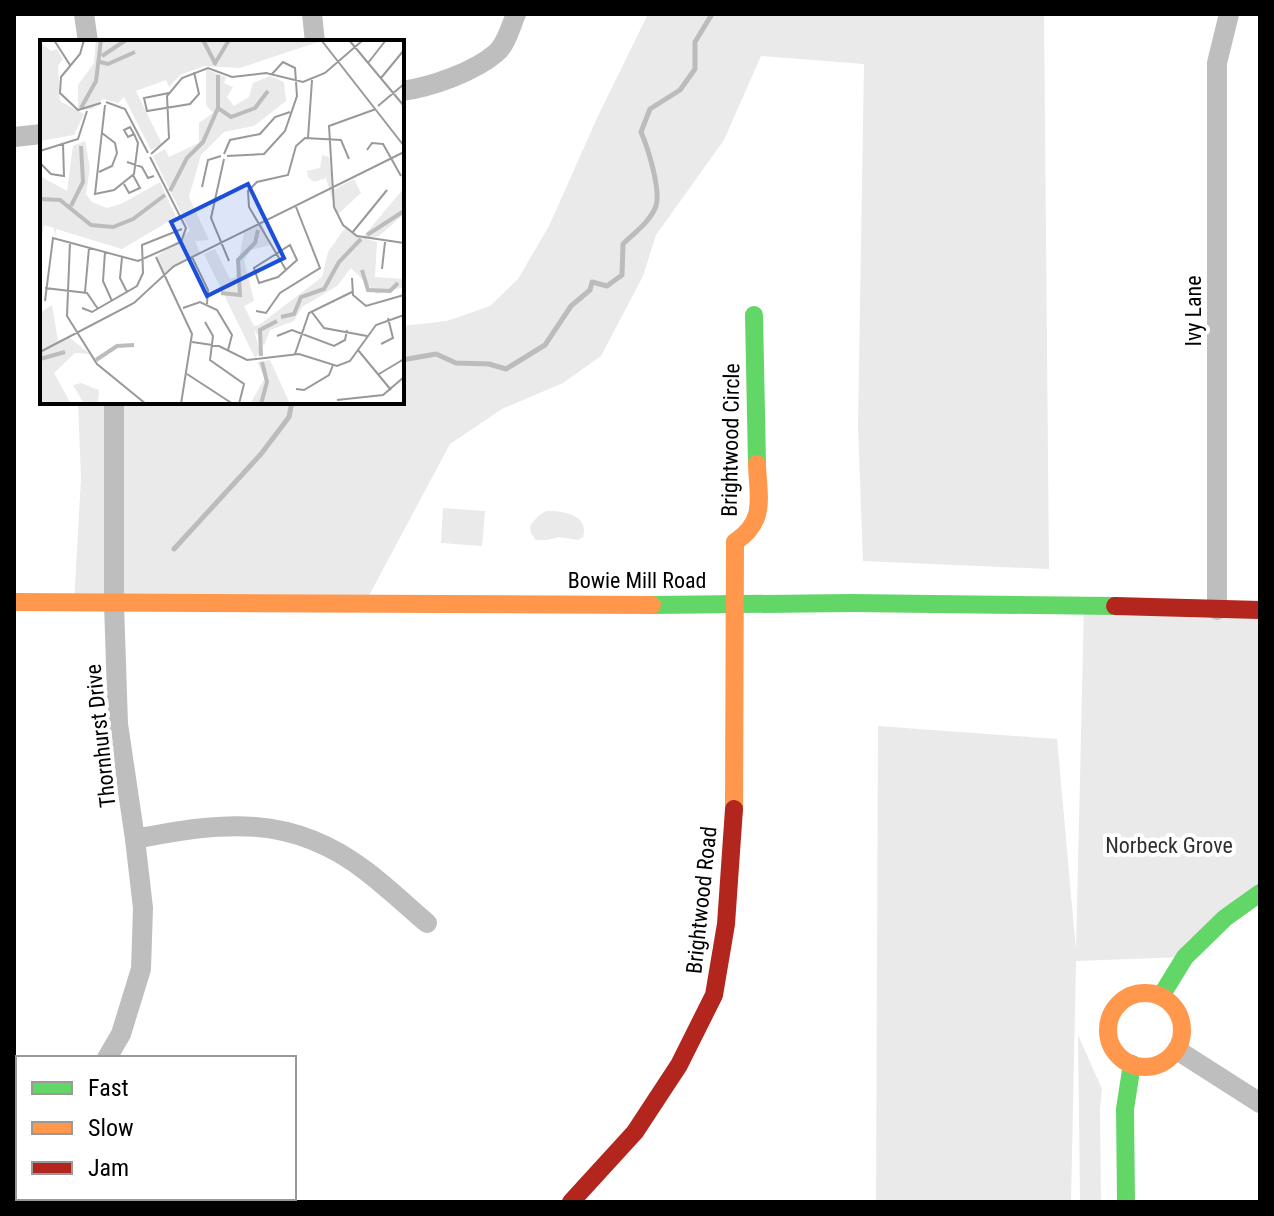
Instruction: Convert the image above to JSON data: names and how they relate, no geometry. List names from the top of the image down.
{
  "streets": {
    "street": [
      "Ivy Lane",
      "Brightwood Circle",
      "Bowie Mill Road",
      "Thornhurst Drive",
      "Brightwood Road"
    ]
  },
  "crossings": [
    ["Ivy Lane", "Bowie Mill Road"],
    ["Brightwood Circle", "Bowie Mill Road"],
    ["Brightwood Circle", "Brightwood Road"],
    ["Bowie Mill Road", "Thornhurst Drive"],
    ["Bowie Mill Road", "Brightwood Road"]
  ],
  "parks": ["Norbeck Grove"],
  "legend": ["Fast", "Slow", "Jam"]
}
